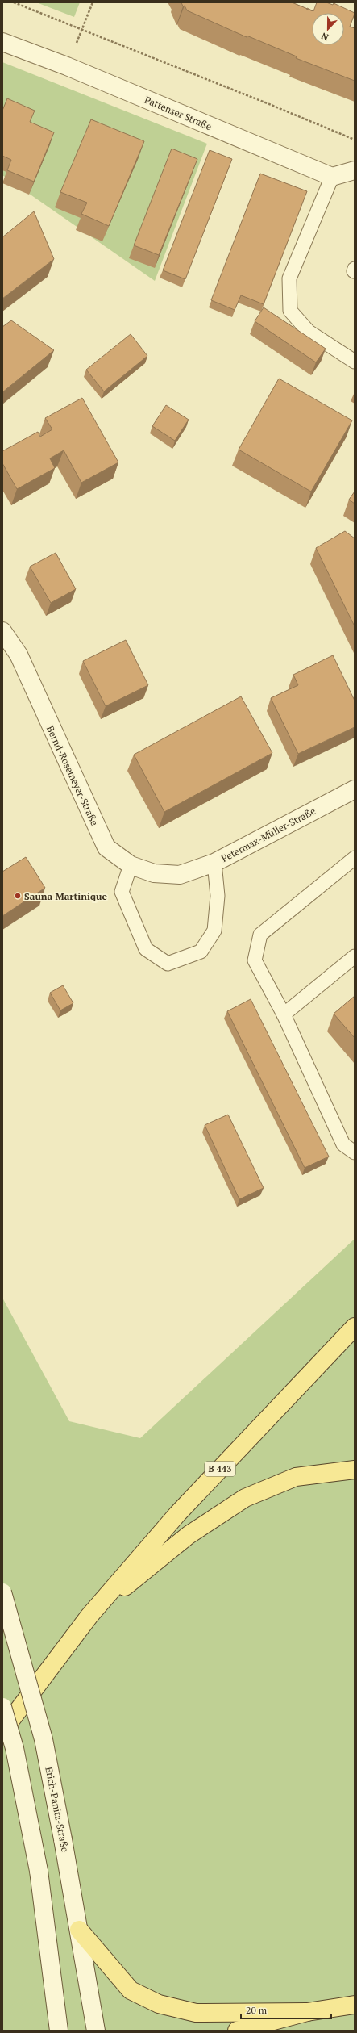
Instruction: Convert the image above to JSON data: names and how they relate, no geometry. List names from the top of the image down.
{
  "streets": {
    "main road": ["B 443"],
    "street": [
      "Pattenser Straße",
      "Bernd-Rosemeyer-Straße",
      "Petermax-Müller-Straße",
      "Erich-Panitz-Straße"
    ]
  },
  "crossings": [
    ["Bernd-Rosemeyer-Straße", "Petermax-Müller-Straße"]
  ],
  "places": ["Sauna Martinique"],
  "scale_bar": "20 m",
  "north": "bottom"
}
